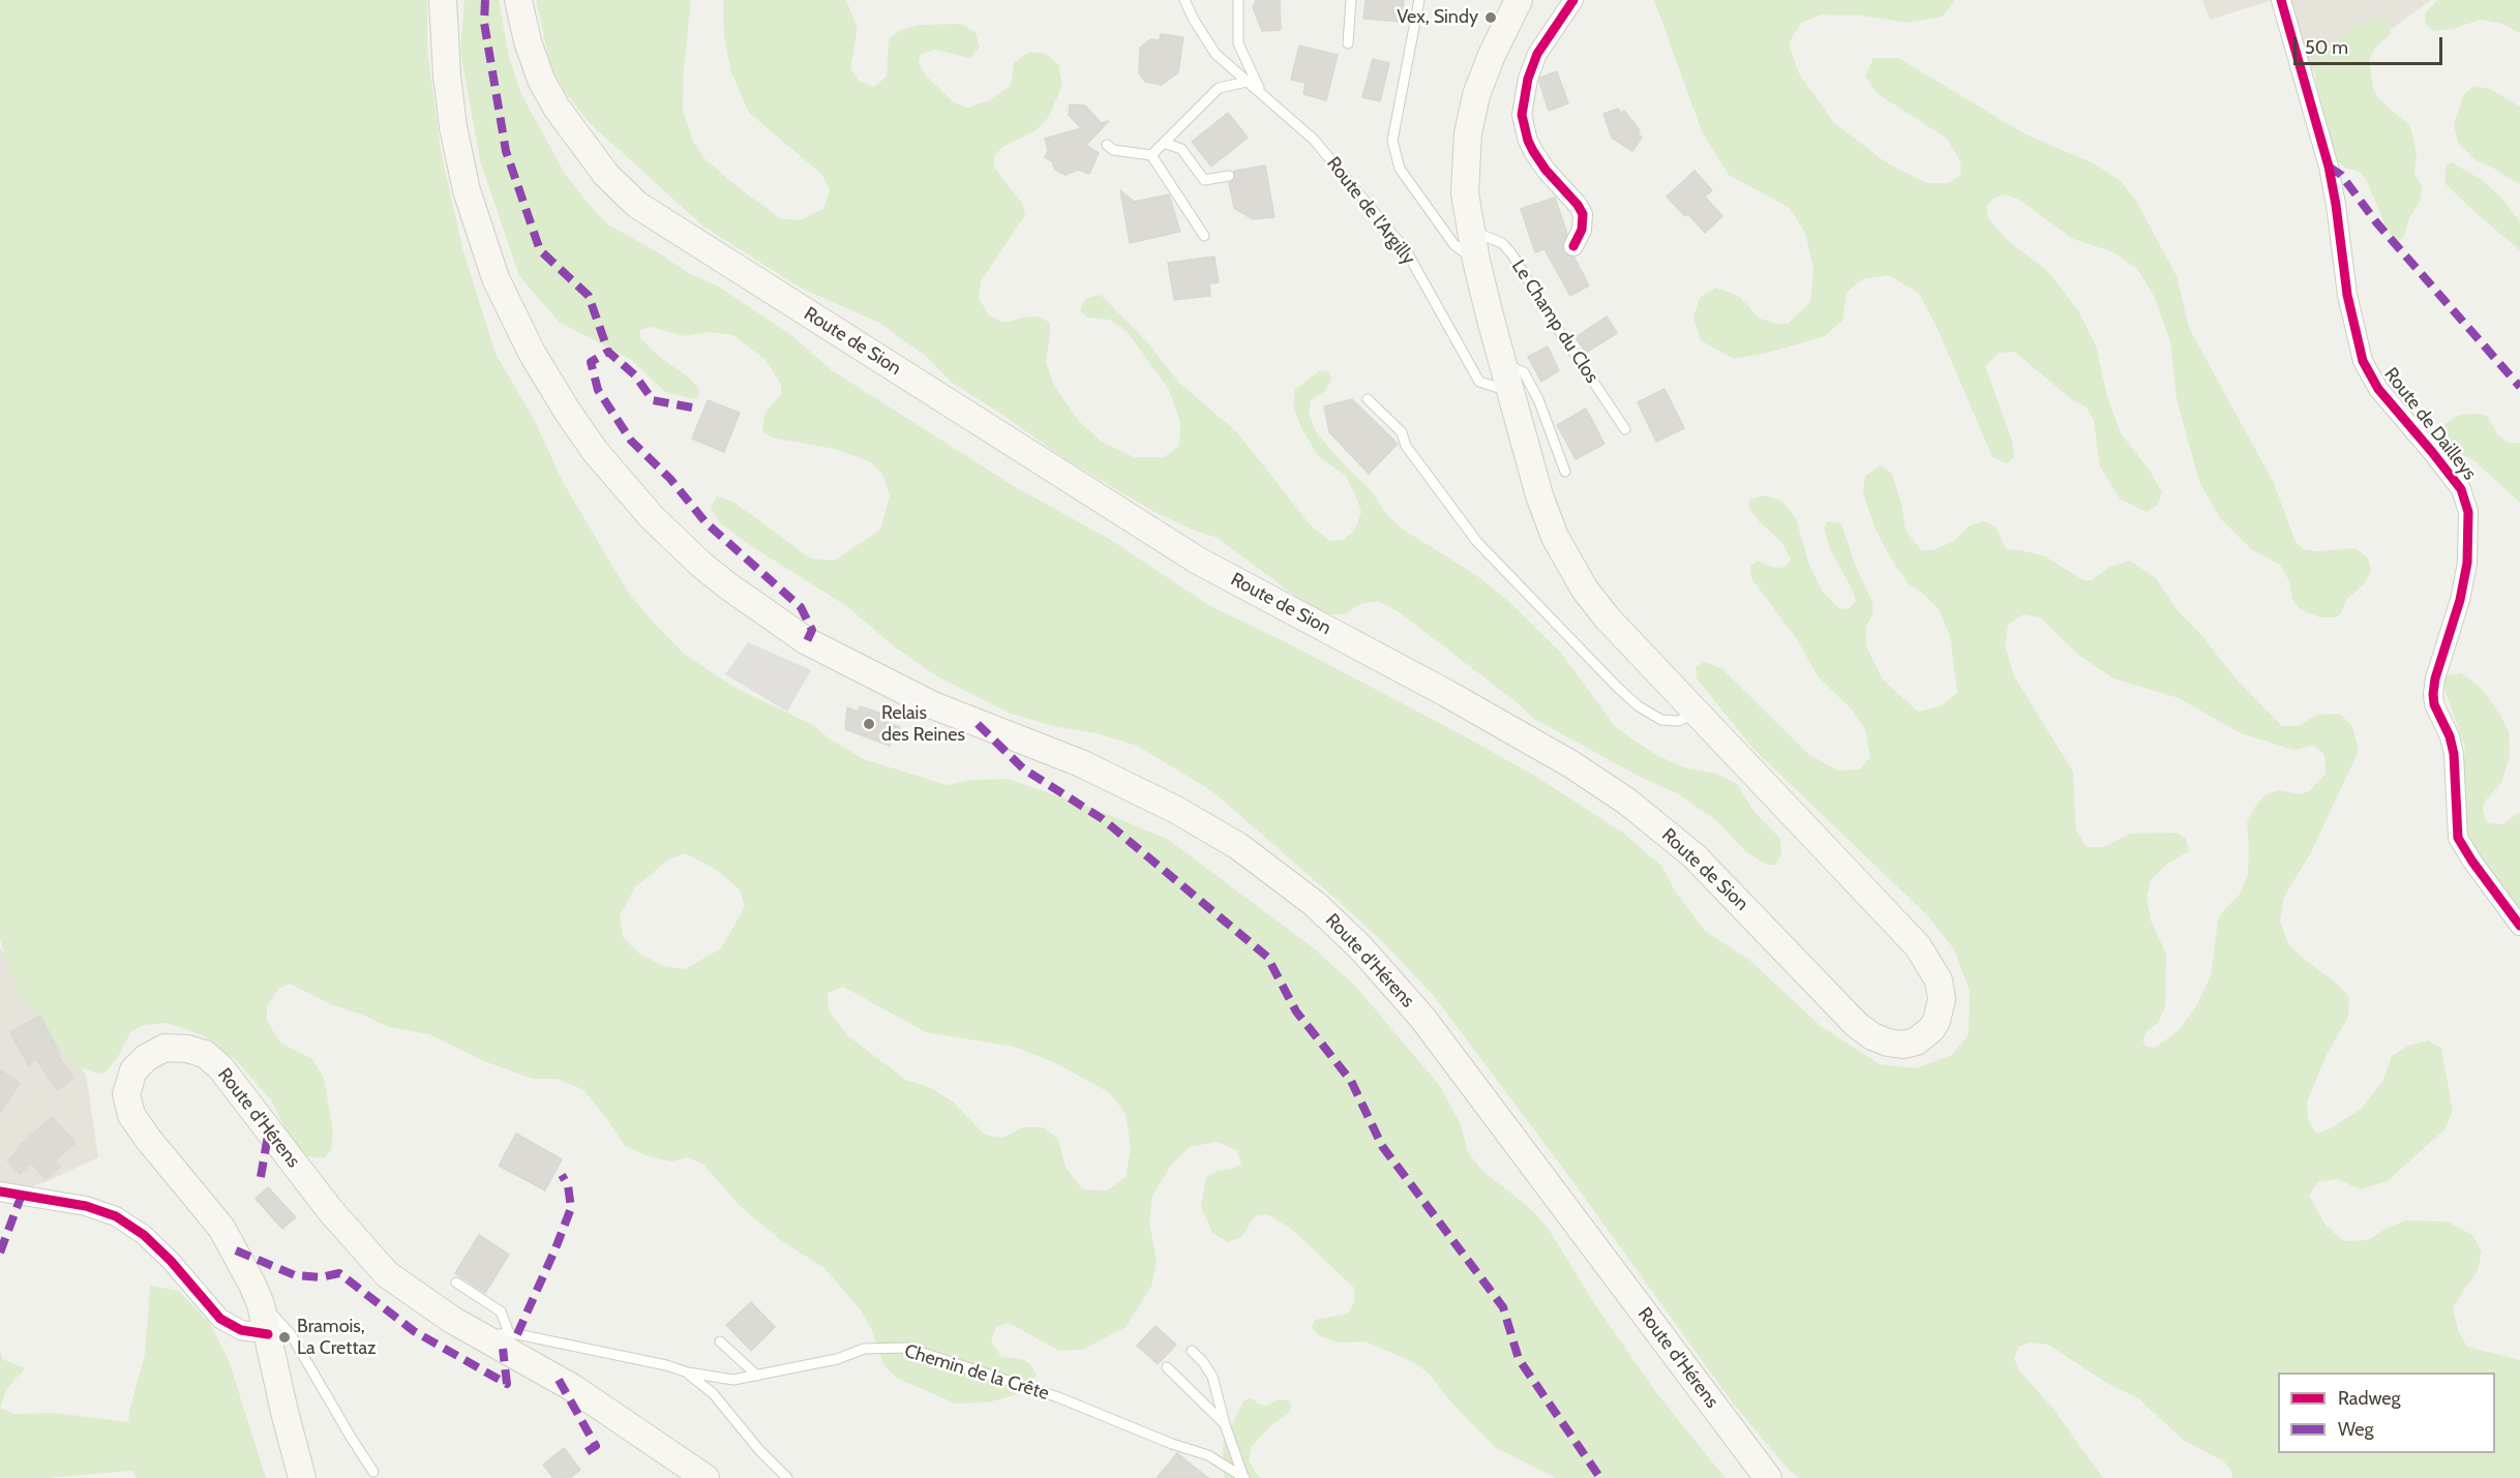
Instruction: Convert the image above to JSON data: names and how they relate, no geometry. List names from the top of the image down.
{
  "streets": {
    "main road": ["Route de Sion", "Route d'Hérens"],
    "street": ["Route de Dailleys"],
    "lane": ["Route de l'Argilly", "Le Champ du Clos", "Chemin de la Crête"]
  },
  "crossings": [
    ["Route de l'Argilly", "Route de Sion"],
    ["Le Champ du Clos", "Route de Sion"],
    ["Route d'Hérens", "Chemin de la Crête"]
  ],
  "places": ["Vex, Sindy", "Relais des Reines", "Bramois, La Crettaz"],
  "legend": ["Radweg", "Weg"],
  "scale_bar": "50 m"
}
